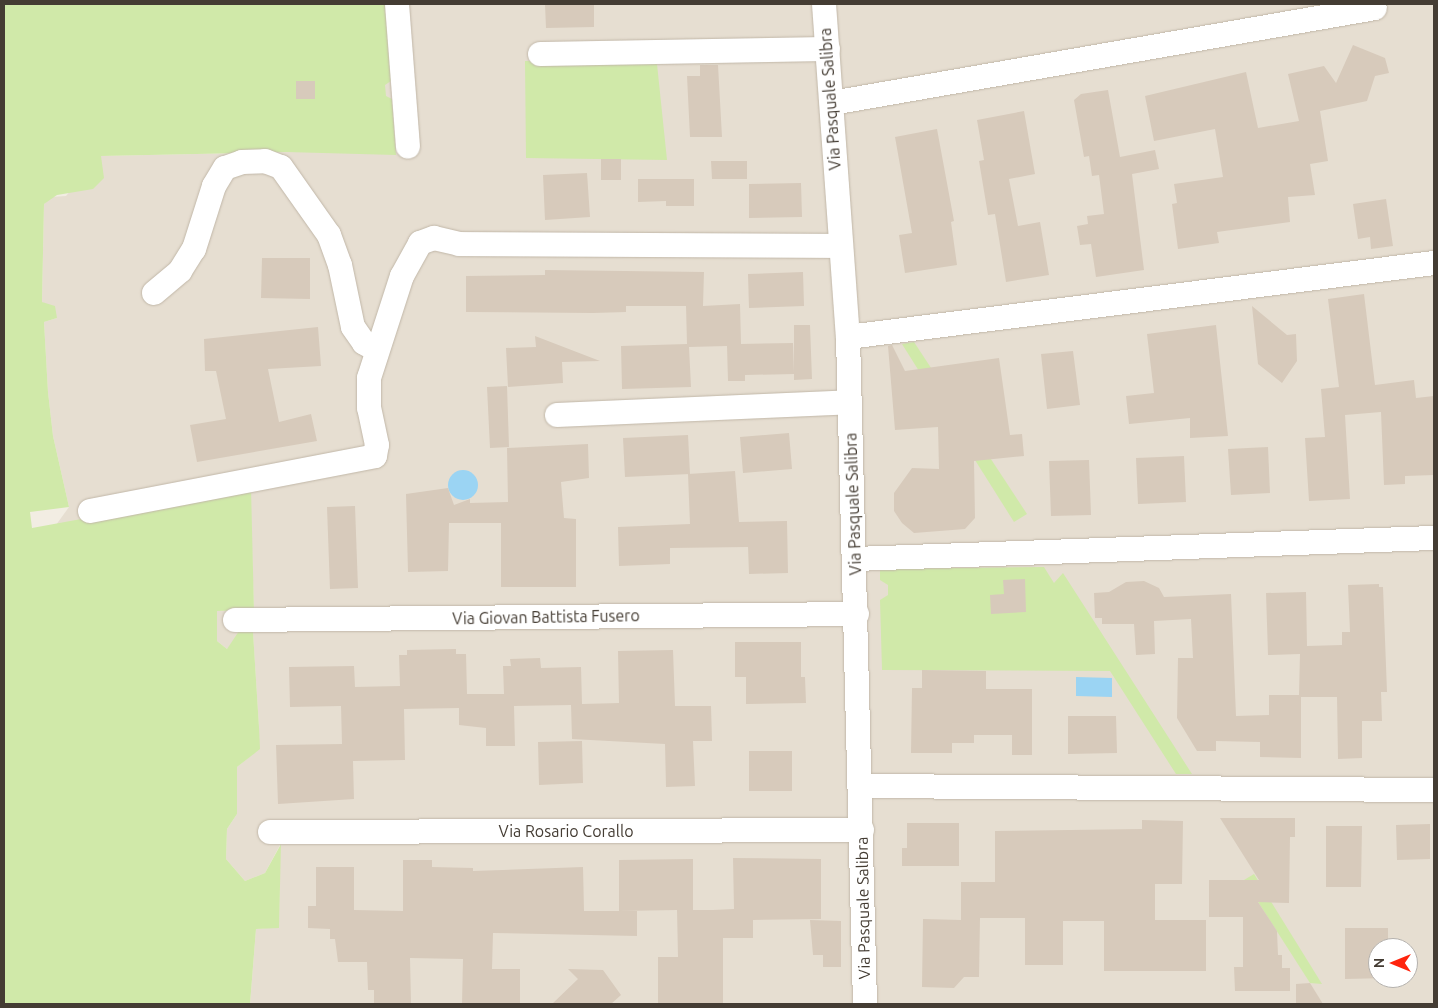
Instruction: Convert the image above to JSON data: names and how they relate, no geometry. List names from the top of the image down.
{
  "streets": {
    "street": ["Via Pasquale Salibra", "Via Giovan Battista Fusero", "Via Rosario Corallo"]
  },
  "crossings": [
    ["Via Pasquale Salibra", "Via Giovan Battista Fusero"],
    ["Via Pasquale Salibra", "Via Rosario Corallo"]
  ],
  "north": "left"
}
